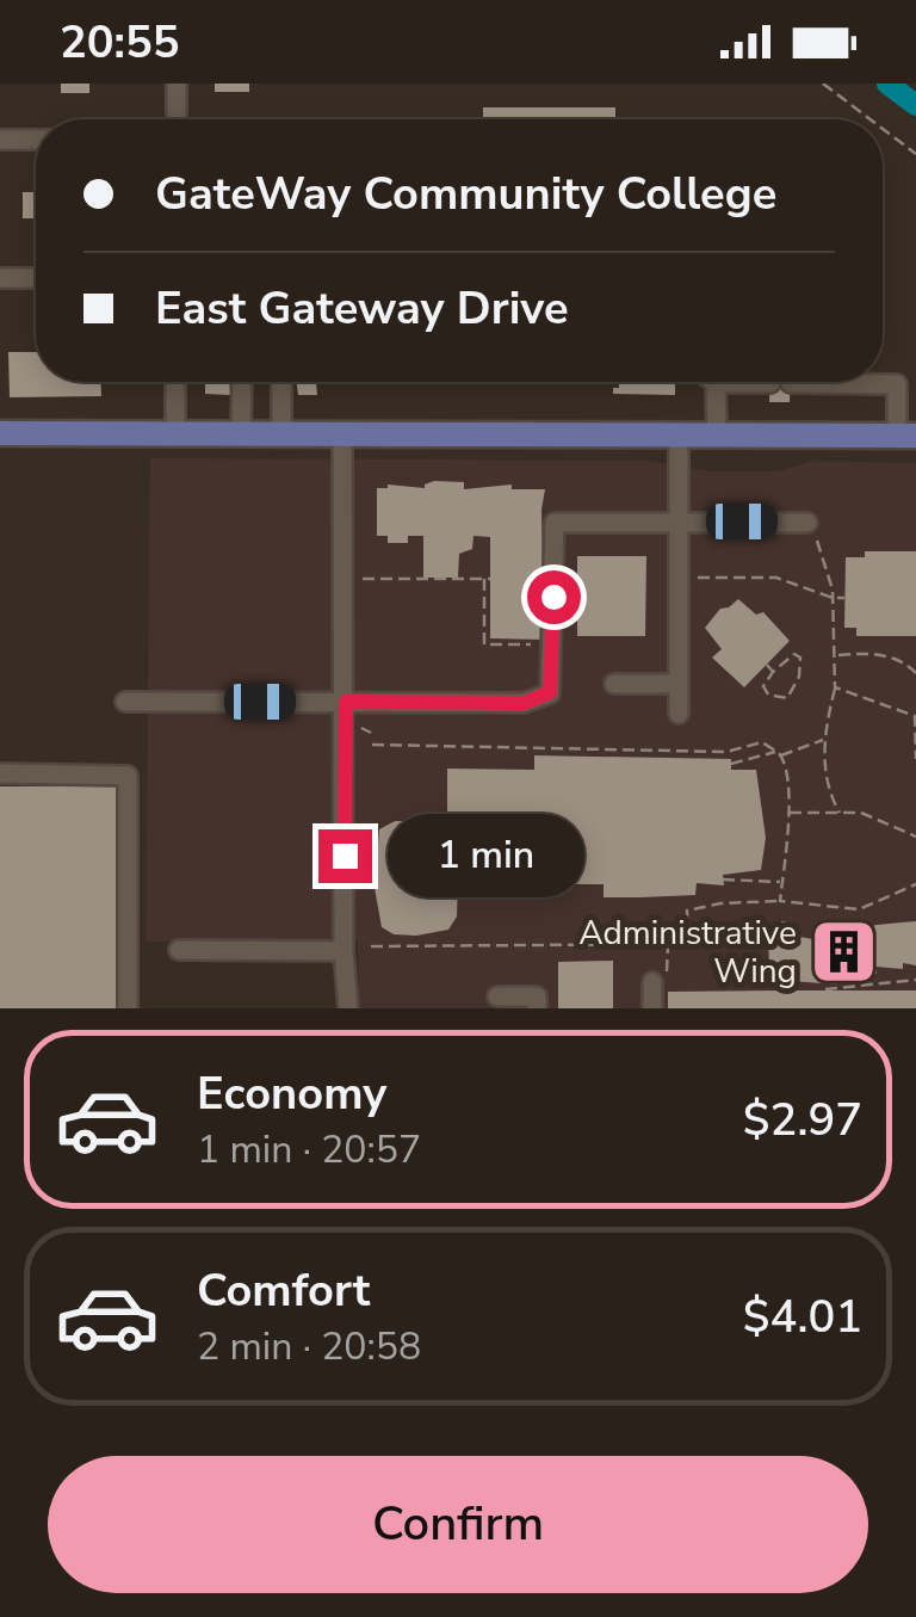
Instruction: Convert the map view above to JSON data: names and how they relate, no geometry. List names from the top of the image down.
{
  "places": {
    "building": ["Administrative Wing"]
  },
  "page": {
    "status": "20:55",
    "banner": ["GateWay Community College", "East Gateway Drive"],
    "bubble": "1 min",
    "list": [
      {
        "name": "Economy",
        "note": "1 min · 20:57",
        "value": "$2.97"
      },
      {
        "name": "Comfort",
        "note": "2 min · 20:58",
        "value": "$4.01"
      }
    ],
    "buttons": "Confirm"
  }
}
